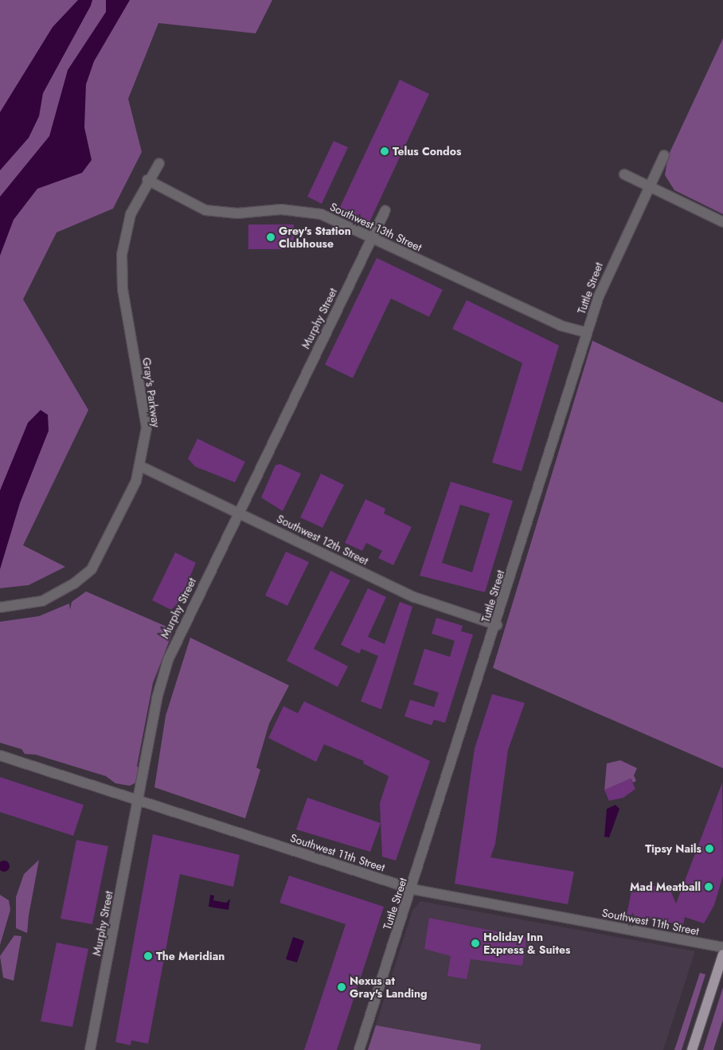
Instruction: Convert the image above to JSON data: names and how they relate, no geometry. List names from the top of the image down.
{
  "streets": {
    "street": [
      "Southwest 13th Street",
      "Tuttle Street",
      "Murphy Street",
      "Gray's Parkway",
      "Southwest 12th Street",
      "Southwest 11th Street"
    ]
  },
  "crossings": [
    ["Southwest 13th Street", "Tuttle Street"],
    ["Southwest 13th Street", "Murphy Street"],
    ["Southwest 13th Street", "Gray's Parkway"],
    ["Tuttle Street", "Southwest 12th Street"],
    ["Tuttle Street", "Southwest 11th Street"],
    ["Murphy Street", "Southwest 12th Street"],
    ["Murphy Street", "Southwest 11th Street"],
    ["Gray's Parkway", "Southwest 12th Street"]
  ],
  "places": [
    "Telus Condos",
    "Grey's Station Clubhouse",
    "Tipsy Nails",
    "Mad Meatball",
    "Holiday Inn Express & Suites",
    "The Meridian",
    "Nexus at Gray's Landing"
  ]
}
